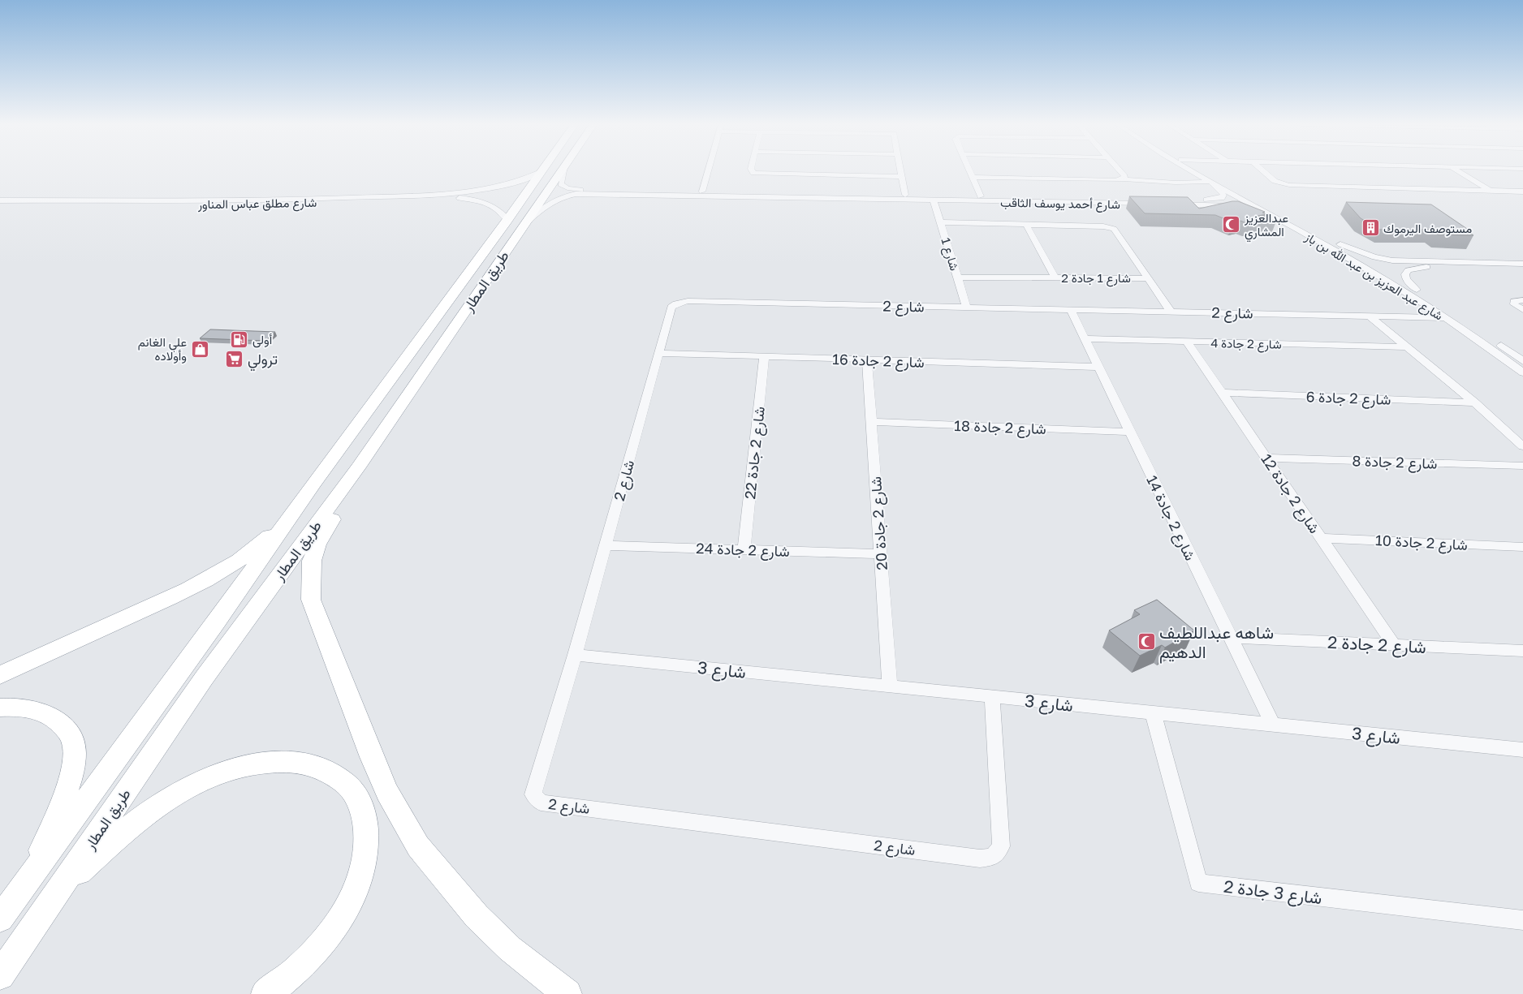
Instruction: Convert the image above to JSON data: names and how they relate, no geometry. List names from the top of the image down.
{
  "streets": {
    "highway": ["طريق المطار"],
    "street": [
      "شارع مطلق عباس المناور",
      "شارع أحمد يوسف الثاقب",
      "شارع 1",
      "شارع عبد العزيز بن عبد الله بن باز",
      "شارع 1 جادة 2",
      "شارع 2",
      "شارع 2 جادة 4",
      "شارع 2 جادة 16",
      "شارع 2 جادة 6",
      "شارع 2 جادة 18",
      "شارع 2 جادة 22",
      "شارع 2 جادة 8",
      "شارع 2 جادة 12",
      "شارع 2 جادة 14",
      "شارع 2 جادة 20",
      "شارع 2 جادة 10",
      "شارع 2 جادة 24",
      "شارع 2 جادة 2",
      "شارع 3",
      "شارع 3 جادة 2"
    ]
  },
  "crossings": [
    ["شارع مطلق عباس المناور", "شارع أحمد يوسف الثاقب"],
    ["شارع مطلق عباس المناور", "طريق المطار"],
    ["شارع أحمد يوسف الثاقب", "شارع 1"],
    ["شارع أحمد يوسف الثاقب", "طريق المطار"],
    ["شارع 1", "شارع 1 جادة 2"],
    ["شارع 1", "شارع 2"],
    ["شارع عبد العزيز بن عبد الله بن باز", "شارع 2"],
    ["شارع 1 جادة 2", "شارع 2"],
    ["شارع 2", "شارع 2 جادة 16"],
    ["شارع 2", "شارع 2 جادة 14"],
    ["شارع 2", "شارع 2 جادة 24"],
    ["شارع 2", "شارع 3"],
    ["شارع 2 جادة 4", "شارع 2 جادة 12"],
    ["شارع 2 جادة 4", "شارع 2 جادة 14"],
    ["شارع 2 جادة 16", "شارع 2 جادة 22"],
    ["شارع 2 جادة 16", "شارع 2 جادة 14"],
    ["شارع 2 جادة 16", "شارع 2 جادة 20"],
    ["شارع 2 جادة 6", "شارع 2 جادة 12"],
    ["شارع 2 جادة 18", "شارع 2 جادة 14"],
    ["شارع 2 جادة 18", "شارع 2 جادة 20"],
    ["شارع 2 جادة 22", "شارع 2 جادة 24"],
    ["شارع 2 جادة 8", "شارع 2 جادة 12"],
    ["شارع 2 جادة 12", "شارع 2 جادة 10"],
    ["شارع 2 جادة 12", "شارع 2 جادة 2"],
    ["شارع 2 جادة 14", "شارع 2 جادة 2"],
    ["شارع 2 جادة 14", "شارع 3"],
    ["شارع 2 جادة 20", "شارع 2 جادة 24"],
    ["شارع 2 جادة 20", "شارع 3"],
    ["شارع 3", "شارع 3 جادة 2"]
  ],
  "places": {
    "mosque": ["عبدالعزيز المشاري", "شاهه عبداللطيف الدهيم"],
    "building": ["مستوصف اليرموك"],
    "fuel station": ["أولى"],
    "shop": ["علي الغانم وأولاده"],
    "supermarket": ["ترولي"]
  }
}
